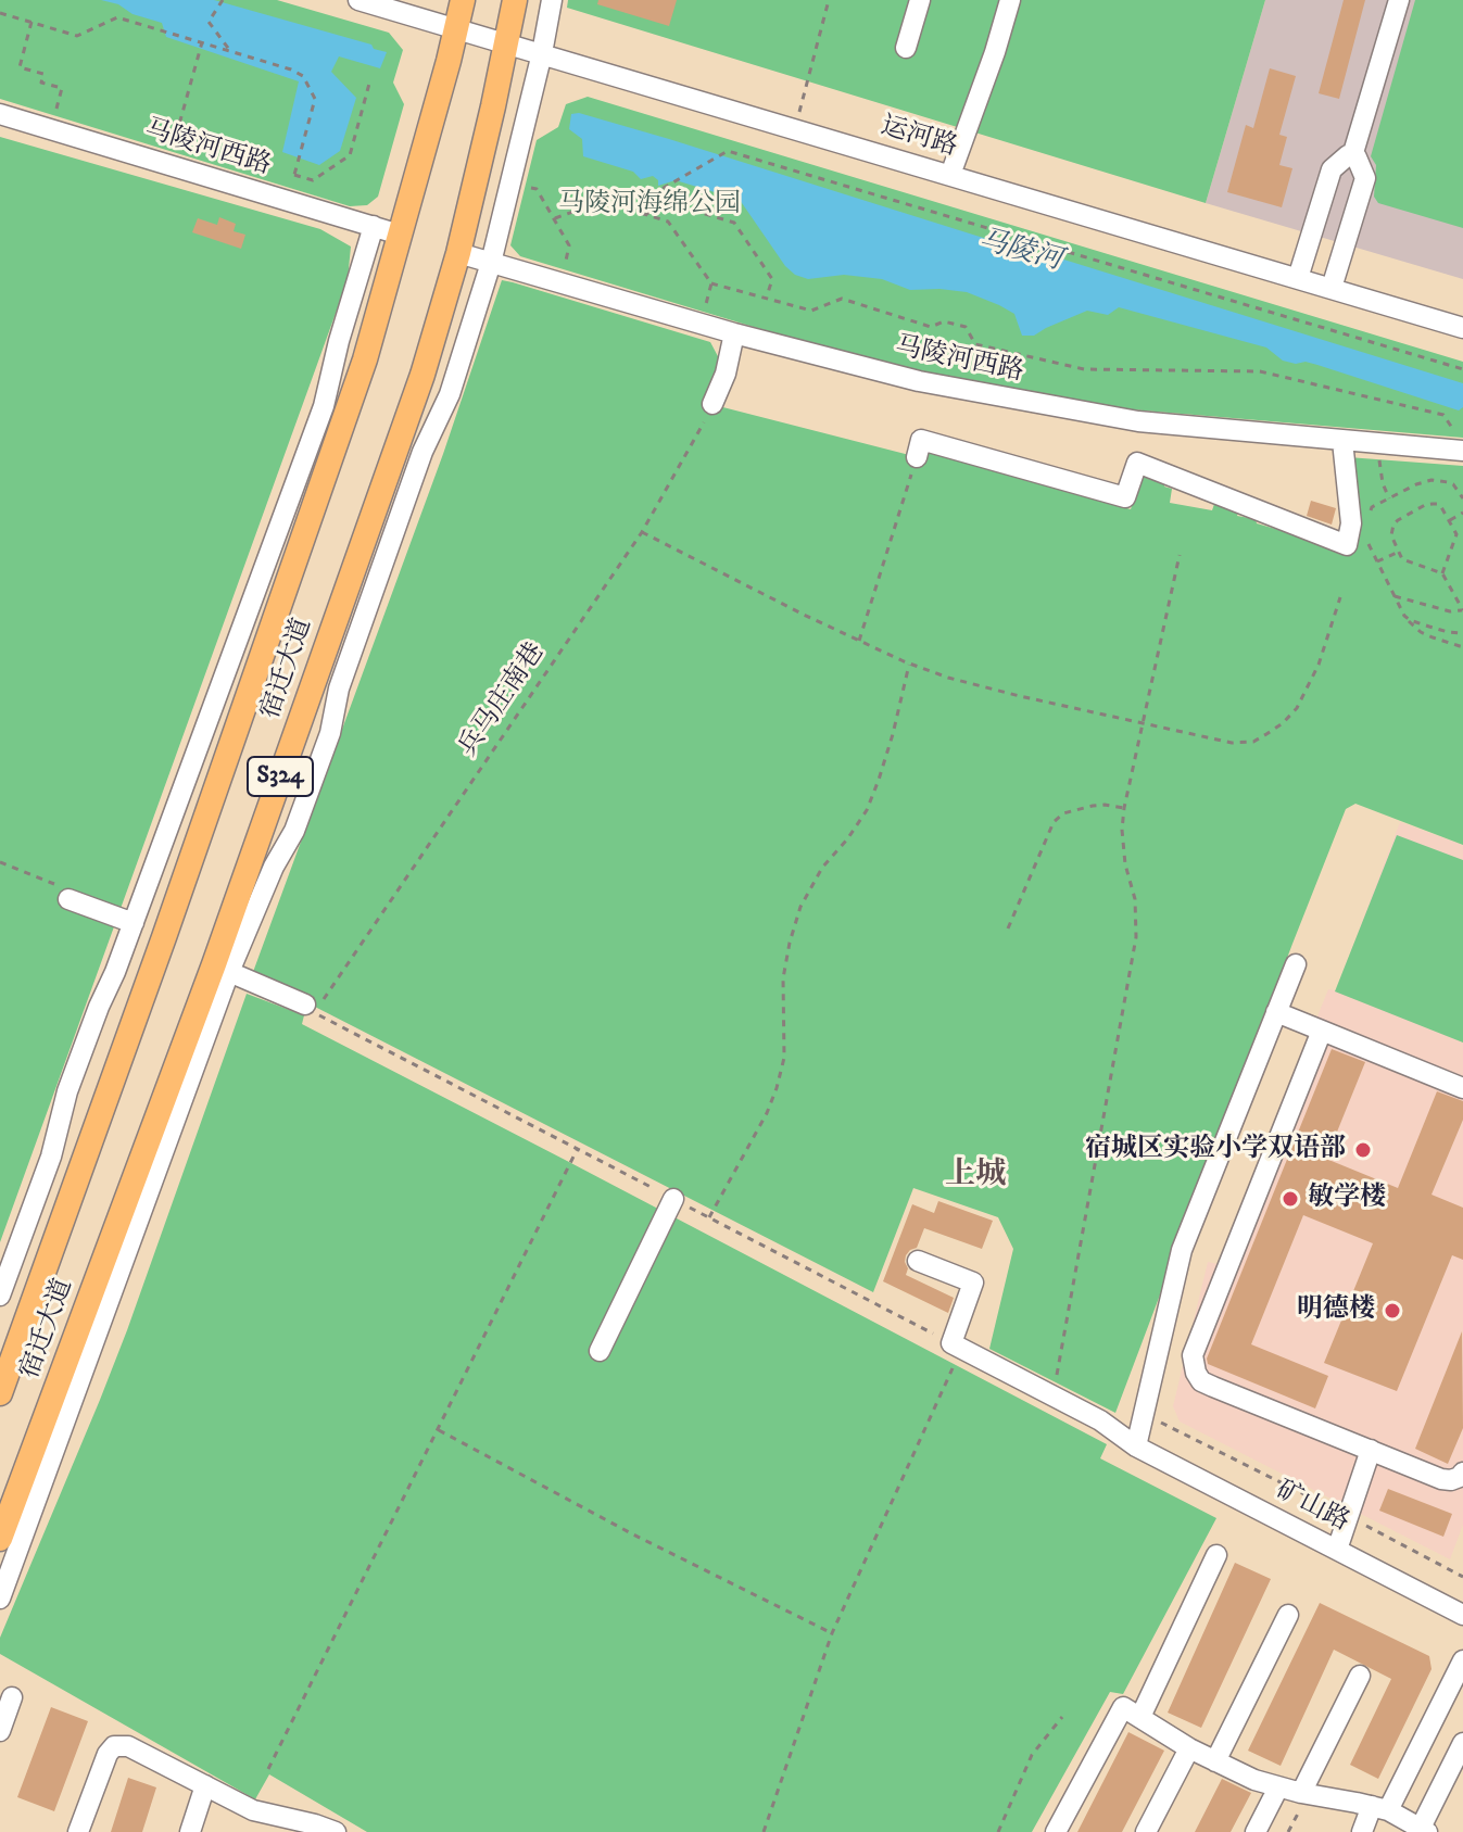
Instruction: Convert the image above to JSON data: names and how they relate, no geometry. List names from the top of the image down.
{
  "streets": {
    "main road": ["宿迁大道", "S324"],
    "street": ["运河路", "马陵河西路", "矿山路"],
    "path": ["兵马庄南巷"]
  },
  "crossings": [
    ["运河路", "宿迁大道"],
    ["马陵河西路", "宿迁大道"]
  ],
  "districts": ["上城"],
  "water": ["马陵河"],
  "parks": ["马陵河海绵公园"],
  "places": ["宿城区实验小学双语部", "敏学楼", "明德楼"]
}
